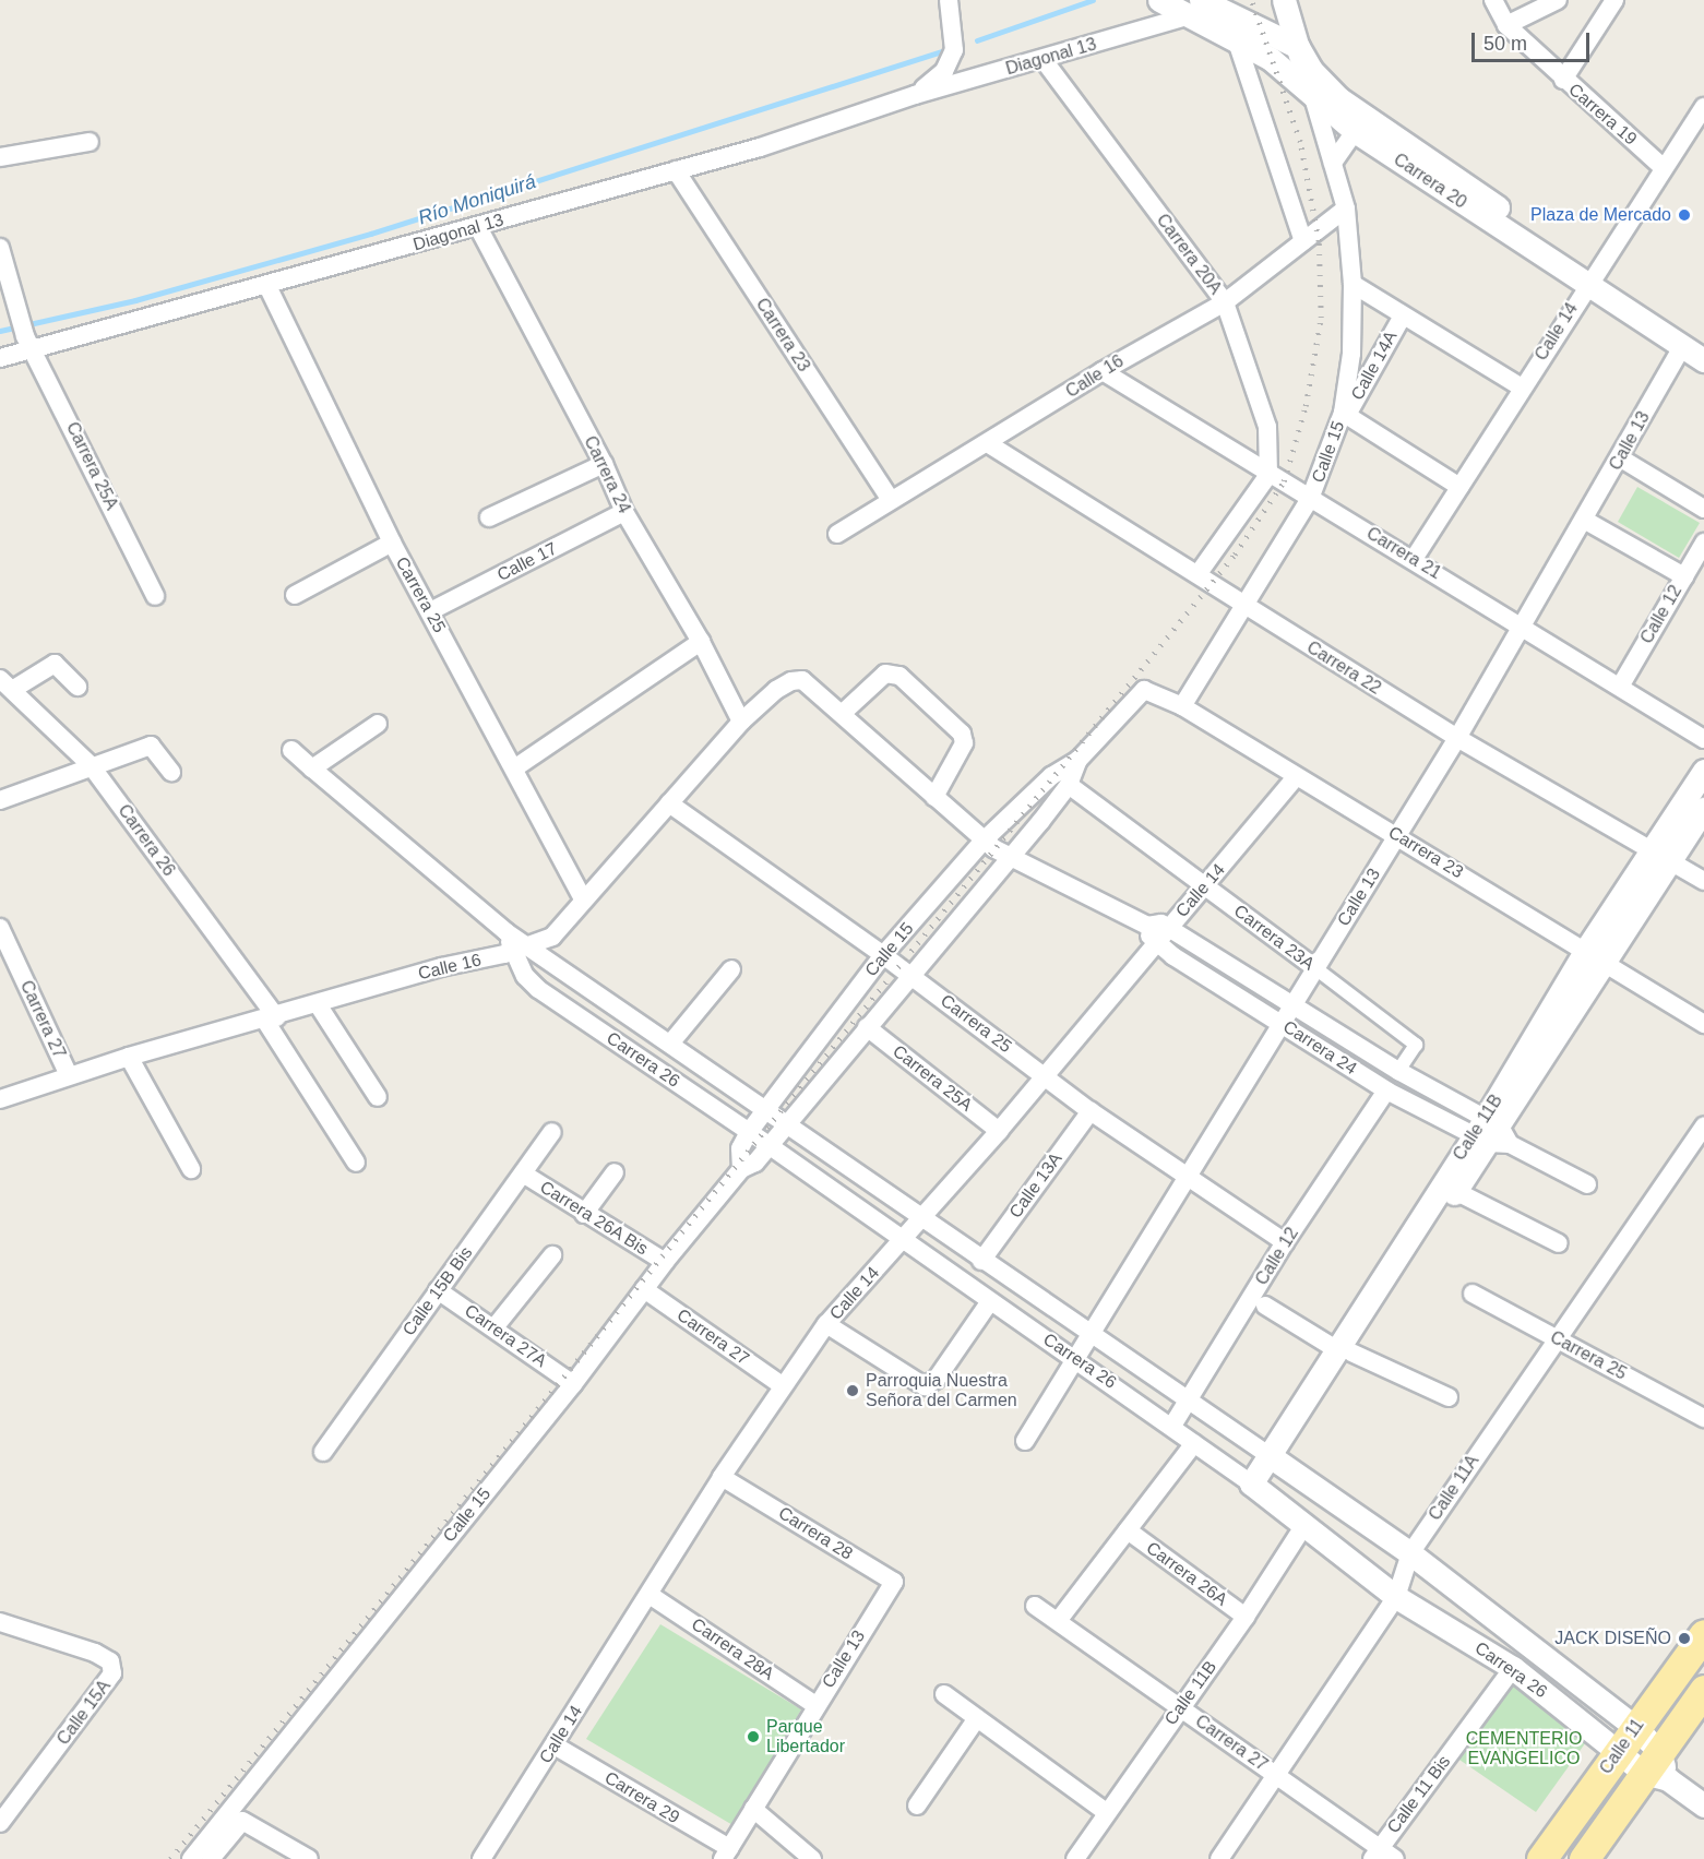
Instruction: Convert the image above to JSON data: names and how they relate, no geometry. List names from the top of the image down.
{
  "streets": {
    "main road": ["Calle 11"],
    "street": [
      "Diagonal 13",
      "Carrera 19",
      "Carrera 20",
      "Carrera 20A",
      "Calle 14",
      "Carrera 23",
      "Calle 14A",
      "Calle 16",
      "Calle 13",
      "Calle 15",
      "Carrera 25A",
      "Carrera 24",
      "Carrera 21",
      "Calle 17",
      "Carrera 25",
      "Calle 12",
      "Carrera 22",
      "Carrera 26",
      "Carrera 23A",
      "Carrera 27",
      "Calle 11B",
      "Calle 13A",
      "Carrera 26A Bis",
      "Calle 15B Bis",
      "Carrera 27A",
      "Calle 11A",
      "Carrera 28",
      "Carrera 26A",
      "Carrera 28A",
      "Calle 15A",
      "Calle 11 Bis",
      "Carrera 29"
    ]
  },
  "crossings": [
    ["Diagonal 13", "Carrera 20"],
    ["Diagonal 13", "Carrera 20A"],
    ["Diagonal 13", "Carrera 23"],
    ["Diagonal 13", "Carrera 25A"],
    ["Diagonal 13", "Carrera 24"],
    ["Diagonal 13", "Carrera 25"],
    ["Carrera 19", "Calle 14"],
    ["Carrera 20", "Calle 14"],
    ["Carrera 20", "Calle 13"],
    ["Carrera 20", "Calle 15"],
    ["Carrera 20A", "Calle 16"],
    ["Carrera 20A", "Carrera 21"],
    ["Calle 14", "Carrera 23"],
    ["Calle 14", "Carrera 25A"],
    ["Calle 14", "Carrera 24"],
    ["Calle 14", "Carrera 21"],
    ["Calle 14", "Carrera 25"],
    ["Calle 14", "Carrera 26"],
    ["Calle 14", "Carrera 23A"],
    ["Calle 14", "Carrera 27"],
    ["Calle 14", "Carrera 28"],
    ["Calle 14", "Carrera 28A"],
    ["Calle 14", "Carrera 29"],
    ["Carrera 23", "Calle 16"],
    ["Carrera 23", "Calle 13"],
    ["Carrera 23", "Calle 15"],
    ["Carrera 23", "Calle 11B"],
    ["Calle 14A", "Calle 15"],
    ["Calle 16", "Calle 15"],
    ["Calle 16", "Carrera 24"],
    ["Calle 16", "Carrera 21"],
    ["Calle 16", "Carrera 25"],
    ["Calle 16", "Carrera 22"],
    ["Calle 16", "Carrera 26"],
    ["Calle 16", "Carrera 27"],
    ["Calle 13", "Carrera 24"],
    ["Calle 13", "Carrera 21"],
    ["Calle 13", "Carrera 25"],
    ["Calle 13", "Carrera 22"],
    ["Calle 13", "Carrera 26"],
    ["Calle 13", "Carrera 23A"],
    ["Calle 13", "Carrera 28"],
    ["Calle 13", "Carrera 28A"],
    ["Calle 13", "Carrera 29"],
    ["Calle 15", "Carrera 25A"],
    ["Calle 15", "Carrera 24"],
    ["Calle 15", "Carrera 21"],
    ["Calle 15", "Carrera 25"],
    ["Calle 15", "Carrera 22"],
    ["Calle 15", "Carrera 26"],
    ["Calle 15", "Carrera 23A"],
    ["Calle 15", "Carrera 27"],
    ["Calle 15", "Carrera 26A Bis"],
    ["Calle 15", "Carrera 27A"],
    ["Carrera 24", "Calle 17"],
    ["Carrera 24", "Calle 12"],
    ["Carrera 24", "Carrera 23A"],
    ["Carrera 24", "Calle 11B"],
    ["Carrera 21", "Calle 12"],
    ["Calle 17", "Carrera 25"],
    ["Carrera 25", "Calle 12"],
    ["Carrera 25", "Calle 13A"],
    ["Carrera 25", "Calle 11A"],
    ["Calle 12", "Carrera 26"],
    ["Carrera 22", "Calle 11B"],
    ["Carrera 26", "Calle 11B"],
    ["Carrera 26", "Calle 13A"],
    ["Carrera 26", "Calle 11A"],
    ["Carrera 26", "Calle 11"],
    ["Carrera 26", "Calle 11 Bis"],
    ["Carrera 27", "Calle 11B"],
    ["Carrera 27", "Calle 11A"],
    ["Carrera 27", "Calle 11 Bis"],
    ["Calle 11B", "Carrera 26A"],
    ["Carrera 26A Bis", "Calle 15B Bis"],
    ["Calle 15B Bis", "Carrera 27A"]
  ],
  "water": ["Río Moniquirá"],
  "parks": ["CEMENTERIO EVANGELICO"],
  "places": [
    "Plaza de Mercado",
    "Parroquia Nuestra Señora del Carmen",
    "JACK DISEÑO",
    "Parque Libertador"
  ],
  "scale_bar": "50 m"
}
